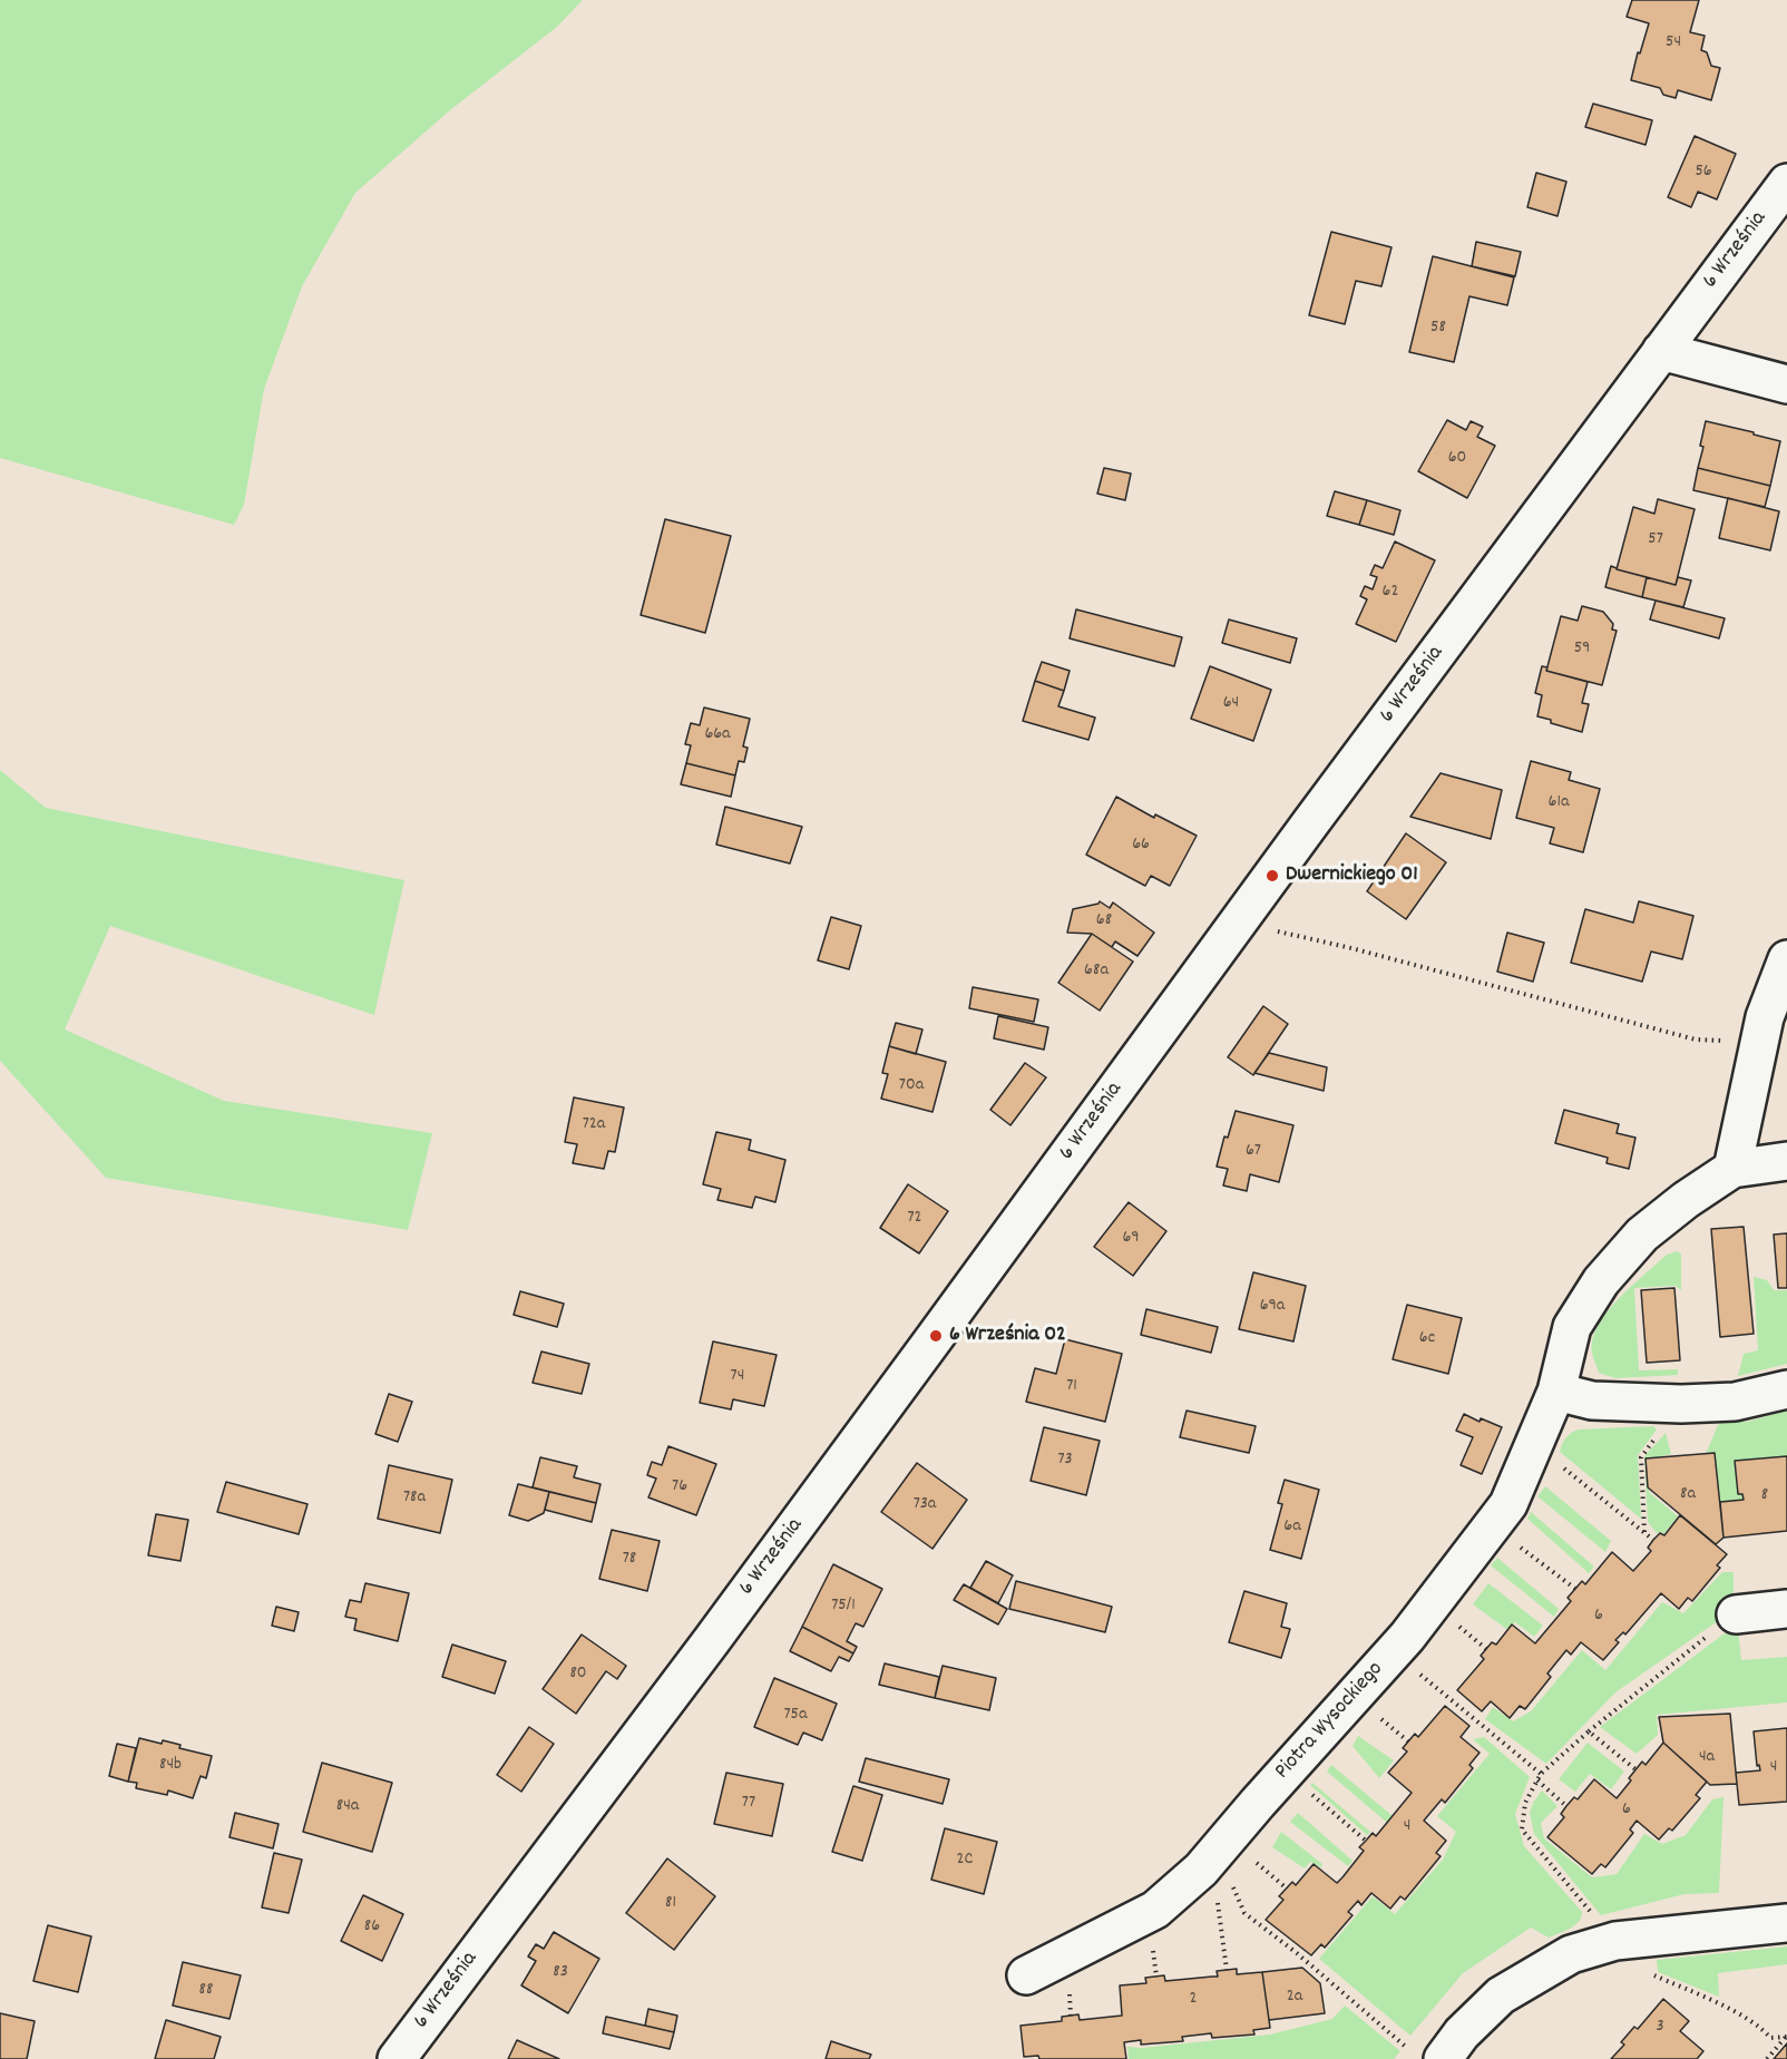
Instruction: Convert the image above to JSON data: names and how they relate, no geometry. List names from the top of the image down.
{
  "streets": {
    "street": ["6 Września", "Piotra Wysockiego"]
  },
  "places": ["Dwernickiego 01", "6 Września 02"],
  "house_numbers": [
    "54",
    "56",
    "58",
    "60",
    "57",
    "62",
    "59",
    "64",
    "66a",
    "61a",
    "66",
    "68",
    "68a",
    "70a",
    "72a",
    "67",
    "72",
    "69",
    "69a",
    "6c",
    "74",
    "71",
    "73",
    "76",
    "8a",
    "8",
    "78a",
    "73a",
    "6a",
    "78",
    "75/1",
    "6",
    "80",
    "75a",
    "4a",
    "84b",
    "4",
    "77",
    "84a",
    "6",
    "4",
    "2C",
    "81",
    "86",
    "83",
    "88",
    "2a",
    "2",
    "3"
  ]
}
